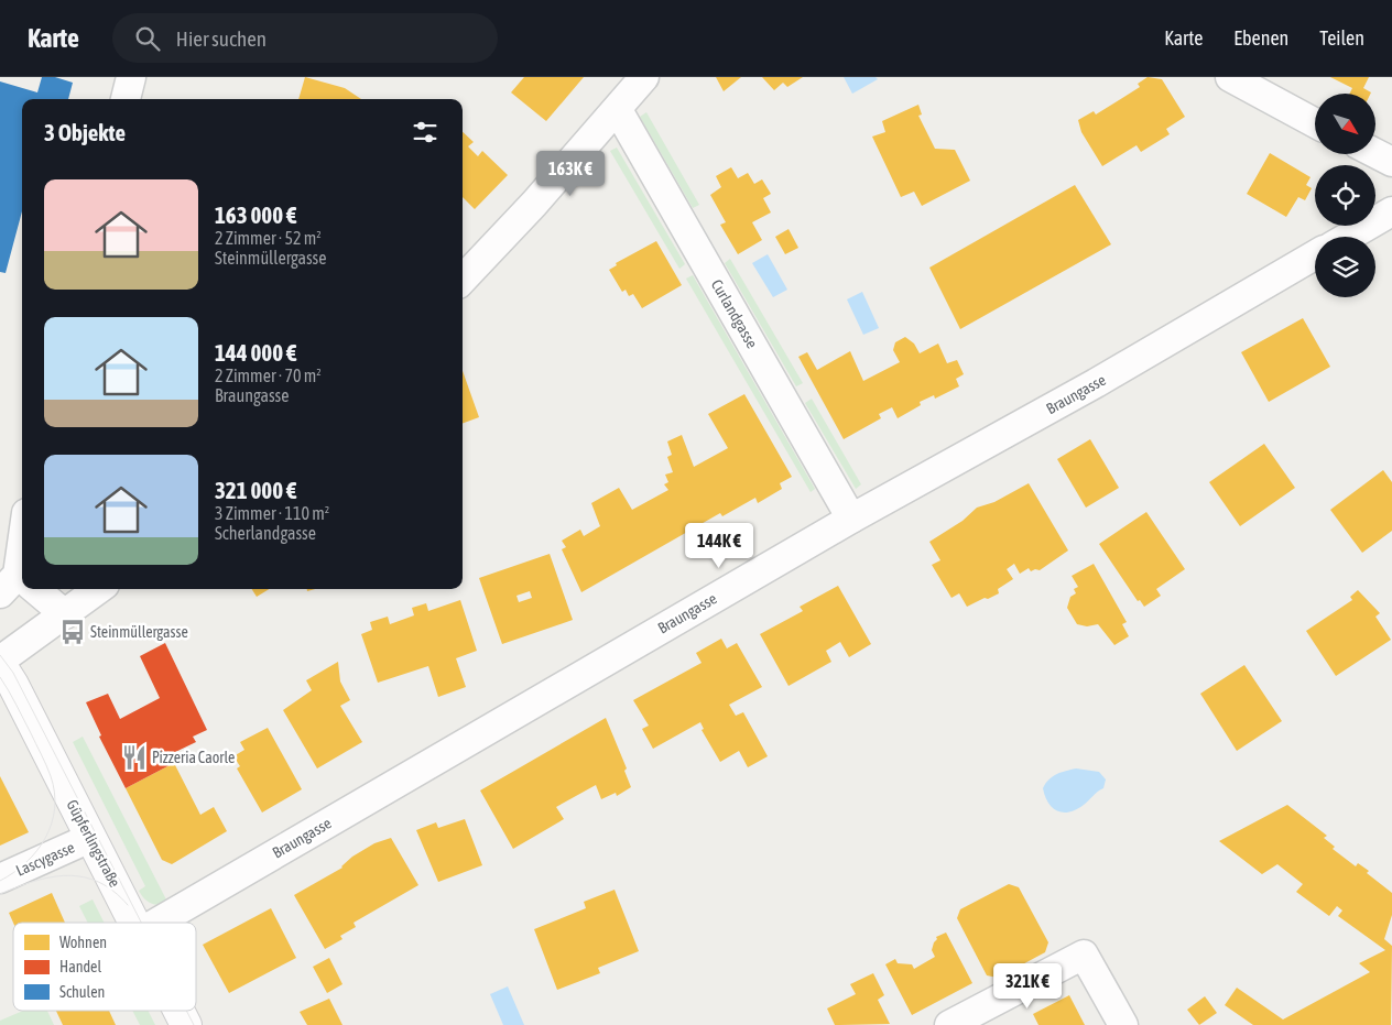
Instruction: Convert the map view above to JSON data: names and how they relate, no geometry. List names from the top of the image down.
{
  "streets": {
    "main road": ["Güpferlingstraße"],
    "street": ["Curlandgasse", "Braungasse", "Lascygasse"]
  },
  "crossings": [
    ["Curlandgasse", "Braungasse"],
    ["Güpferlingstraße", "Lascygasse"]
  ],
  "places": {
    "bus stop": ["Steinmüllergasse"],
    "restaurant": ["Pizzeria Caorle"]
  },
  "legend": ["Wohnen", "Handel", "Schulen"],
  "north": "bottom right",
  "page": {
    "header": "Karte",
    "search": "Hier suchen",
    "nav": ["Karte", "Ebenen", "Teilen"],
    "heading": "3 Objekte",
    "price": ["163K €", "144K €", "321K €"],
    "list": [
      {
        "name": "163 000 €",
        "note": "2 Zimmer · 52 m² · Steinmüllergasse"
      },
      {
        "name": "144 000 €",
        "note": "2 Zimmer · 70 m² · Braungasse"
      },
      {
        "name": "321 000 €",
        "note": "3 Zimmer · 110 m² · Scherlandgasse"
      }
    ]
  }
}
